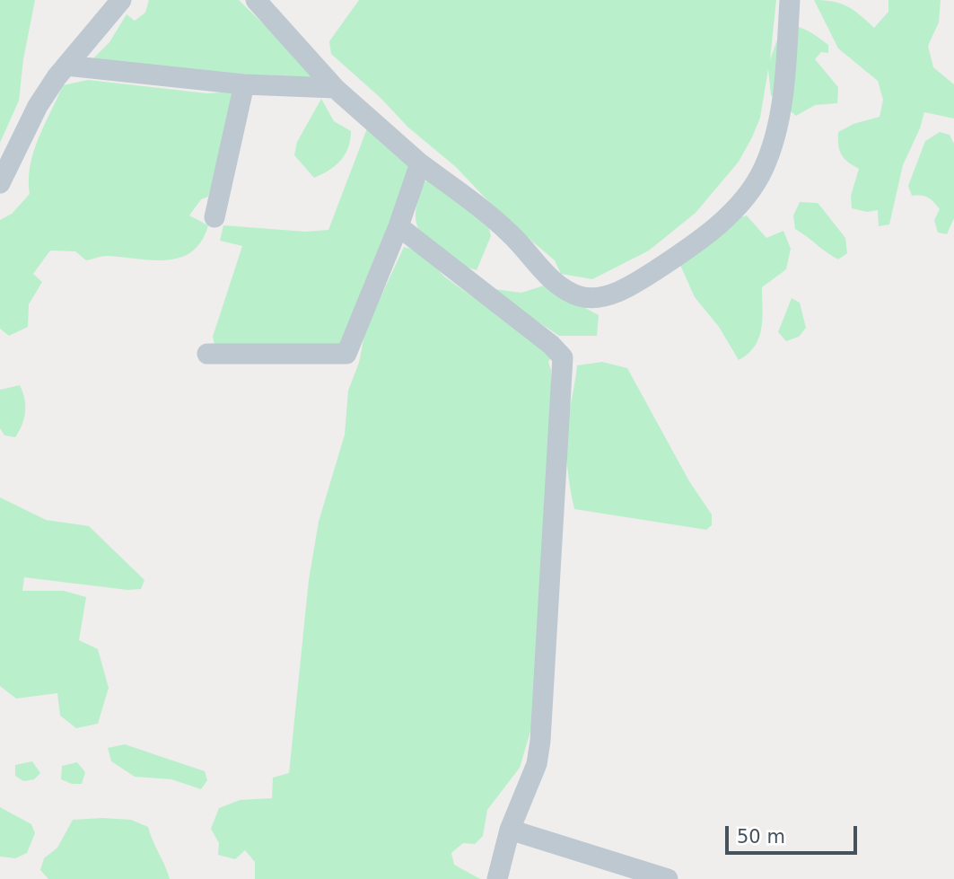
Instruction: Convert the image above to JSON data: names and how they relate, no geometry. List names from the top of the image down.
{
  "scale_bar": "50 m"
}
